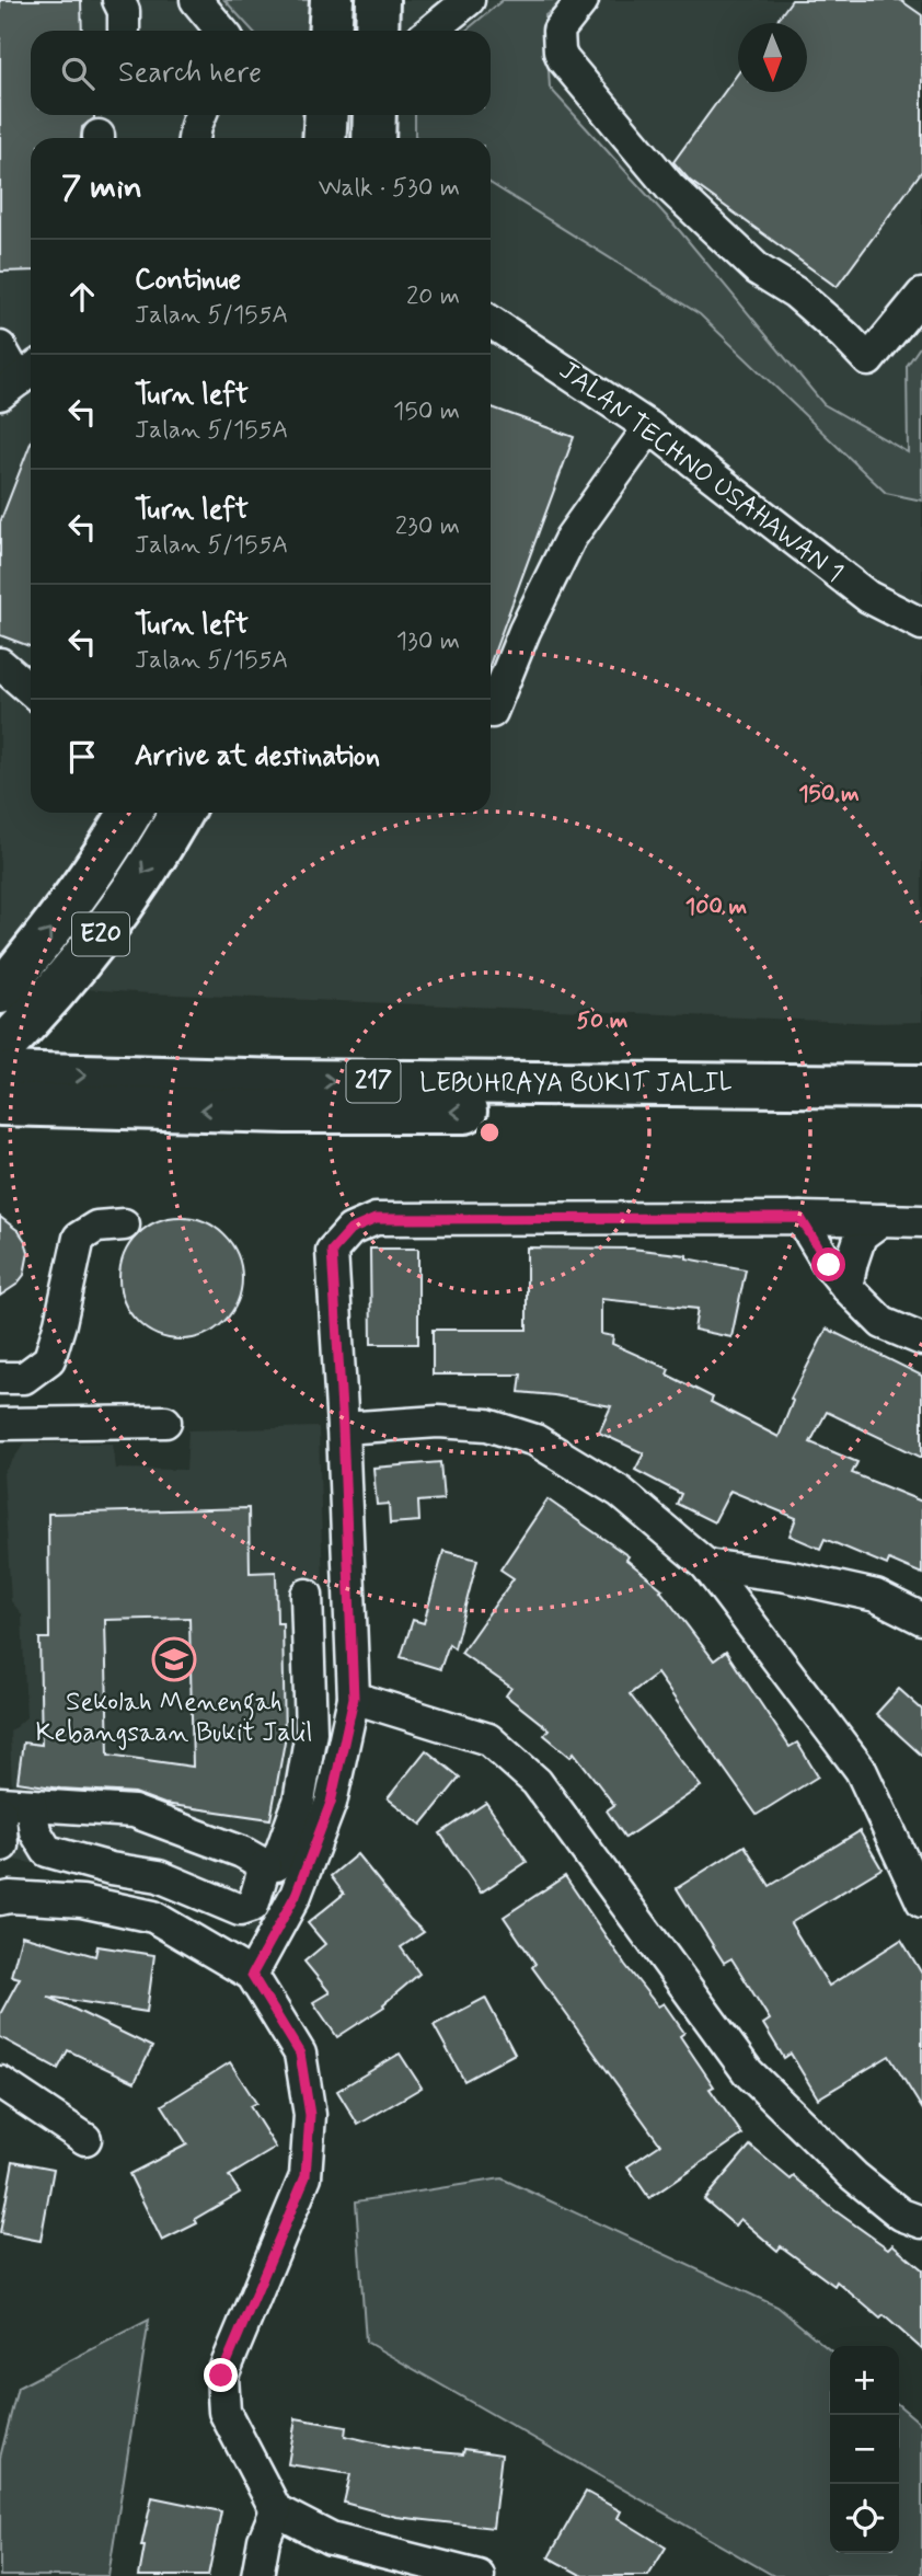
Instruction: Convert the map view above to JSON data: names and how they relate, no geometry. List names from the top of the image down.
{
  "streets": {
    "highway": ["E20", "217", "LEBUHRAYA BUKIT JALIL"],
    "street": ["JALAN TECHNO USAHAWAN 1"]
  },
  "crossings": [
    ["E20", "LEBUHRAYA BUKIT JALIL"]
  ],
  "places": {
    "school or university": ["Sekolah Menengah Kebangsaan Bukit Jalil"]
  },
  "north": "bottom",
  "page": {
    "search": "Search here",
    "heading": ["7 min", "Walk · 530 m"],
    "list": [
      ["Continue", "Jalan 5/155A", "20 m"],
      ["Turn left", "Jalan 5/155A", "150 m"],
      ["Turn left", "Jalan 5/155A", "230 m"],
      ["Turn left", "Jalan 5/155A", "130 m"],
      "Arrive at destination"
    ],
    "map_buttons": ["+", "−"]
  },
  "rings": ["150 m", "100 m", "50 m"]
}
